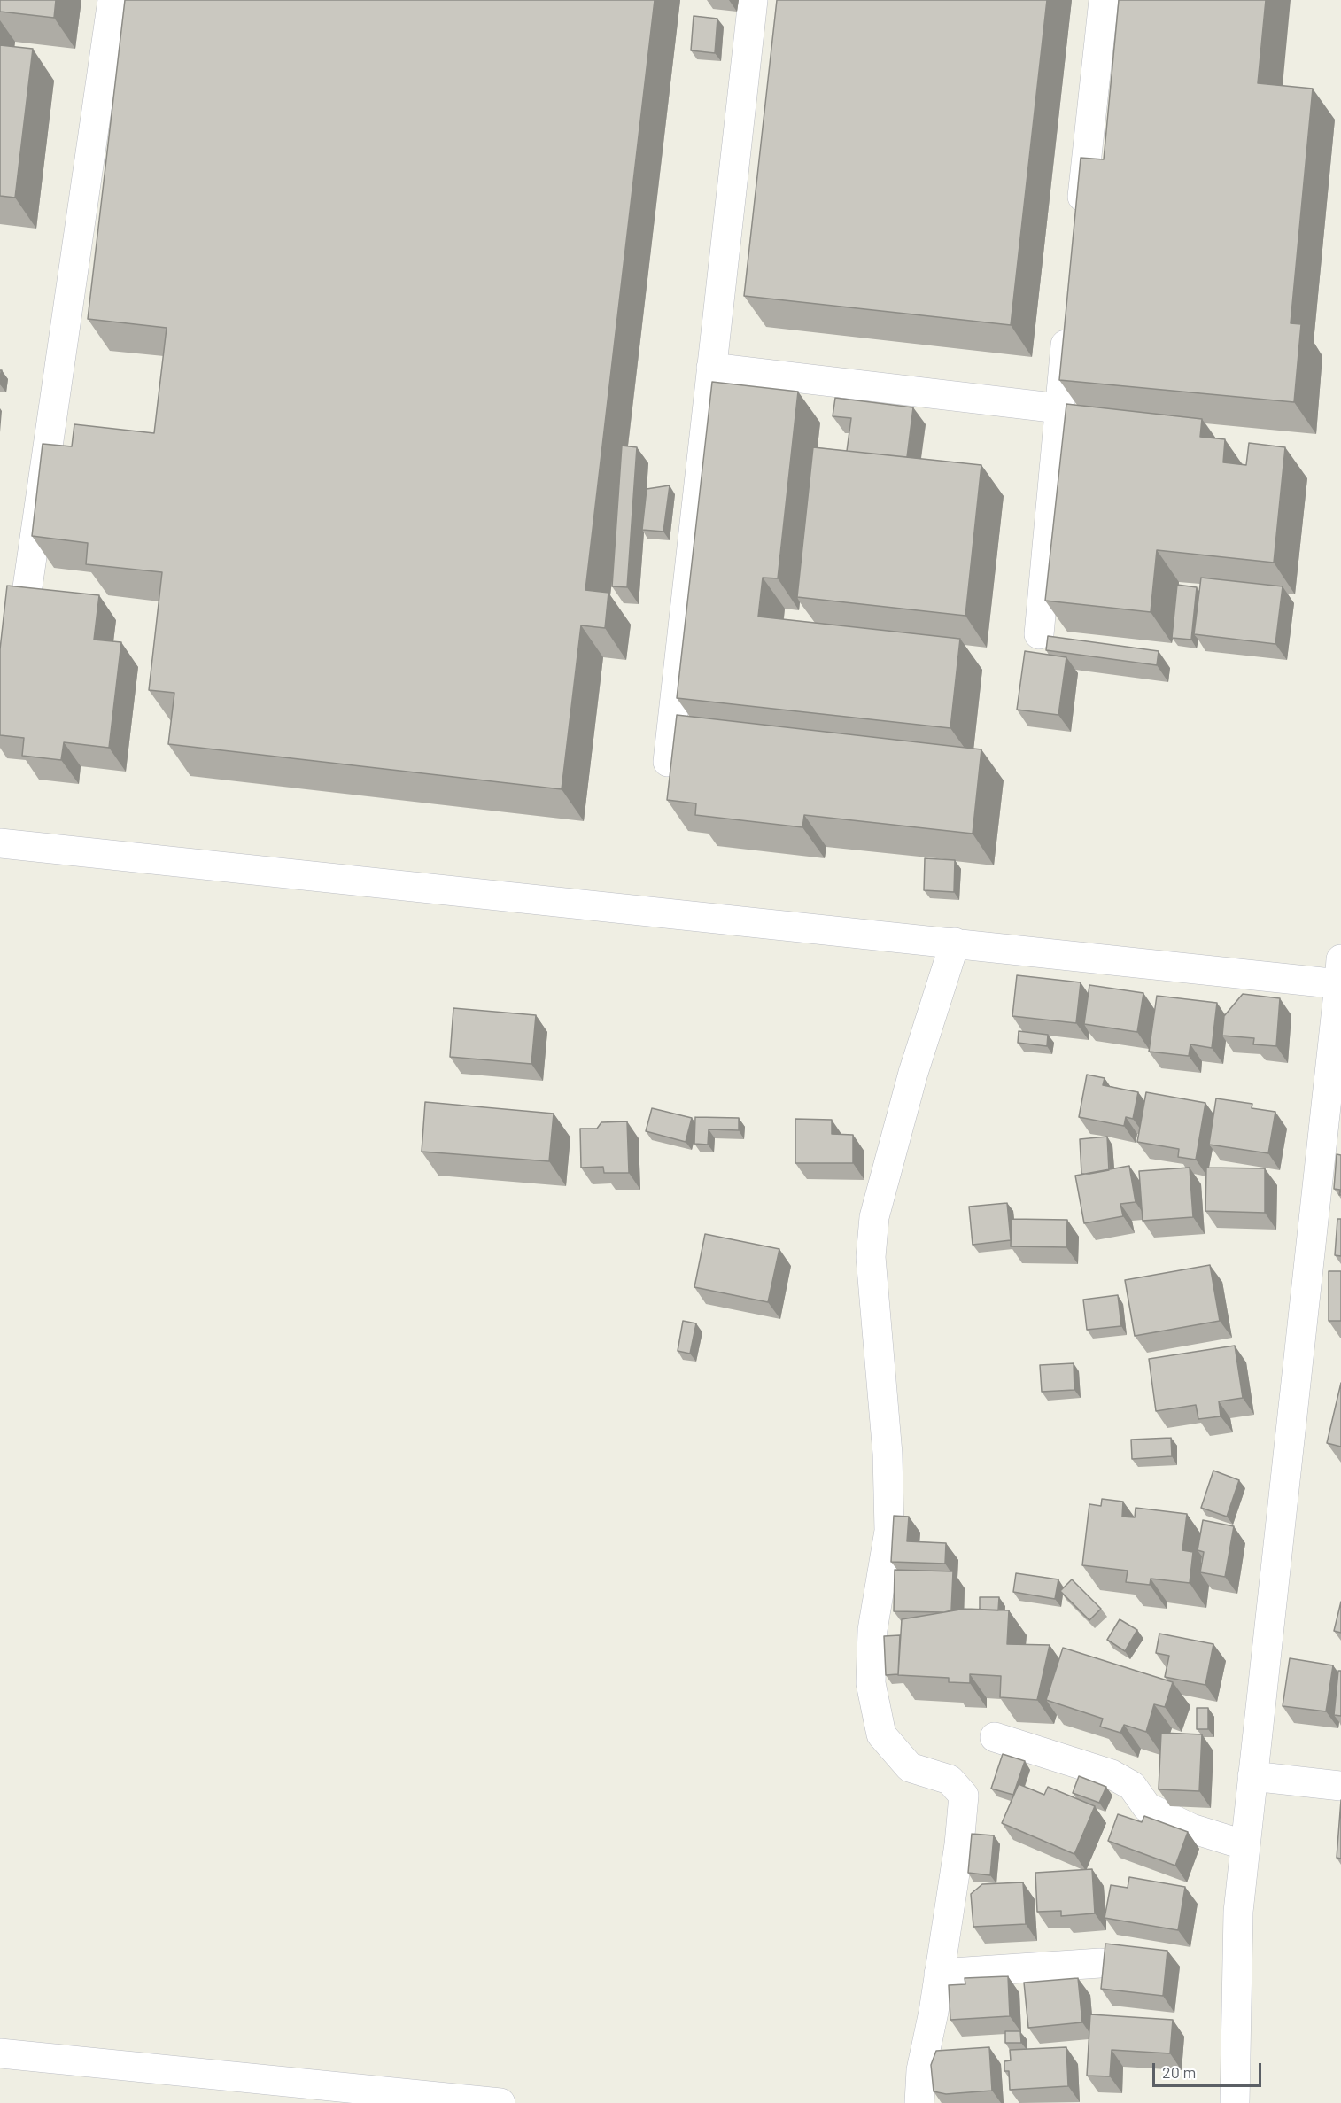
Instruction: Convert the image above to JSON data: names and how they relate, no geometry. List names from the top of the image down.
{
  "scale_bar": "20 m"
}
